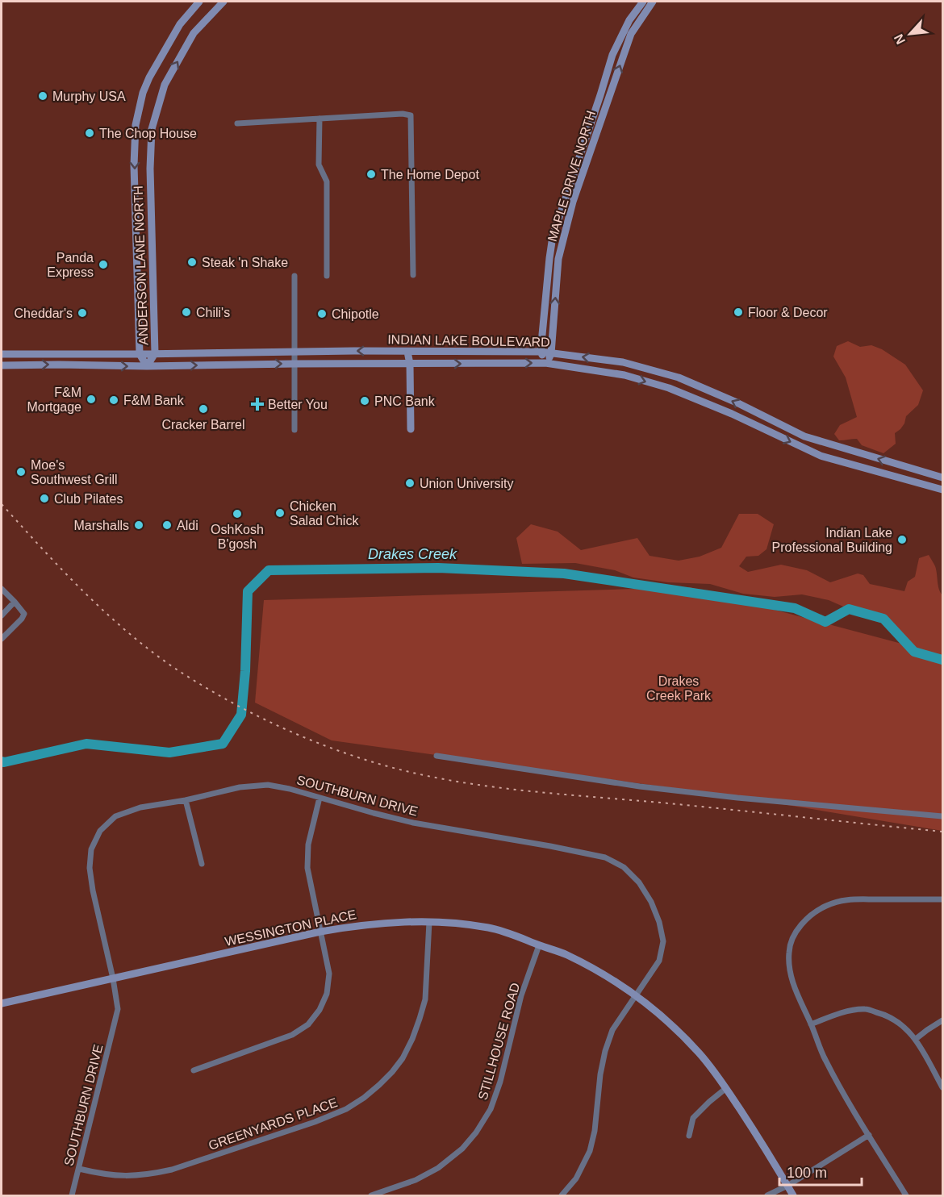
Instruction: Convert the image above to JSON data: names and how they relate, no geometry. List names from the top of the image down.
{
  "streets": {
    "street": [
      "MAPLE DRIVE NORTH",
      "ANDERSON LANE NORTH",
      "INDIAN LAKE BOULEVARD",
      "SOUTHBURN DRIVE",
      "WESSINGTON PLACE",
      "STILLHOUSE ROAD",
      "GREENYARDS PLACE"
    ]
  },
  "crossings": [
    ["MAPLE DRIVE NORTH", "INDIAN LAKE BOULEVARD"],
    ["ANDERSON LANE NORTH", "INDIAN LAKE BOULEVARD"],
    ["SOUTHBURN DRIVE", "WESSINGTON PLACE"],
    ["SOUTHBURN DRIVE", "GREENYARDS PLACE"],
    ["WESSINGTON PLACE", "STILLHOUSE ROAD"],
    ["WESSINGTON PLACE", "GREENYARDS PLACE"]
  ],
  "water": ["Drakes Creek"],
  "parks": ["Drakes Creek Park"],
  "places": {
    "other": [
      "Murphy USA",
      "The Chop House",
      "The Home Depot",
      "Steak 'n Shake",
      "Panda Express",
      "Chili's",
      "Floor & Decor",
      "Cheddar's",
      "Chipotle",
      "F&M Mortgage",
      "F&M Bank",
      "PNC Bank",
      "Cracker Barrel",
      "Moe's Southwest Grill",
      "Union University",
      "Club Pilates",
      "Chicken Salad Chick",
      "OshKosh B'gosh",
      "Marshalls",
      "Aldi",
      "Indian Lake Professional Building"
    ],
    "health": ["Better You"]
  },
  "scale_bar": "100 m",
  "north": "bottom left"
}
